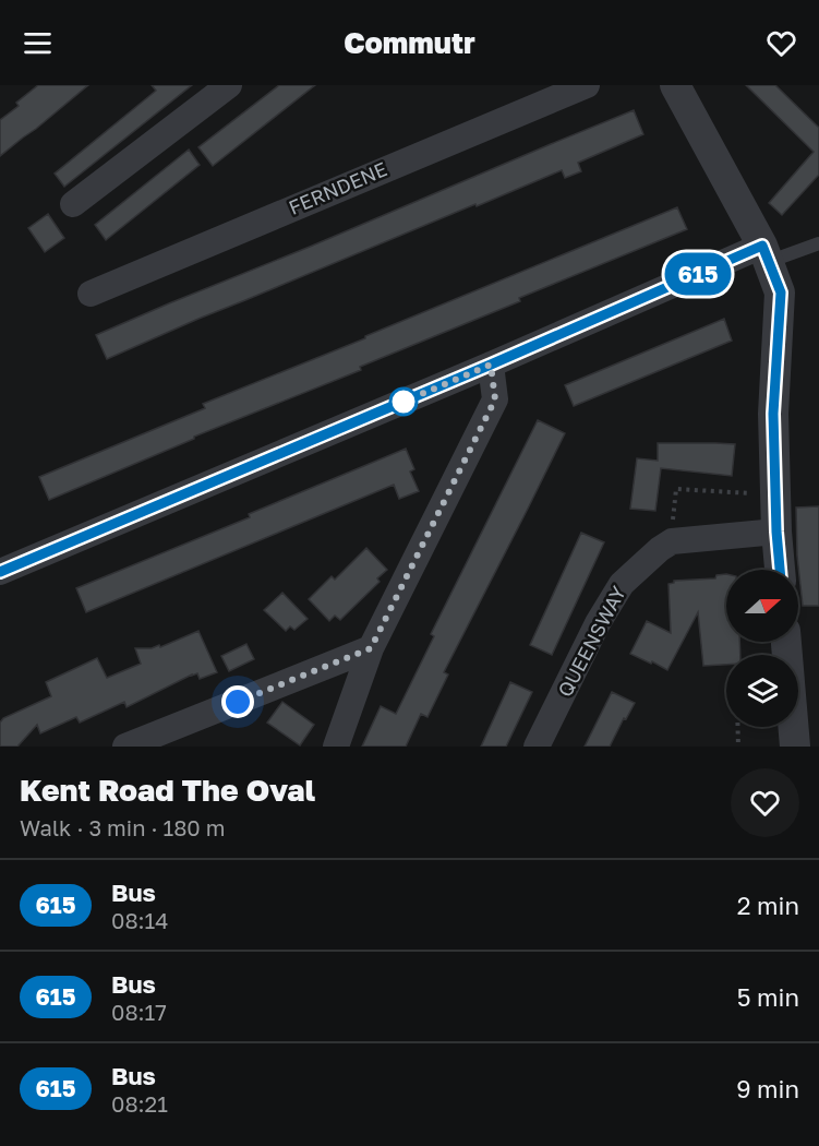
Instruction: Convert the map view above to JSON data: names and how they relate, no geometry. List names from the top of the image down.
{
  "streets": {
    "street": ["FERNDENE", "QUEENSWAY"]
  },
  "lines": ["bus line 615"],
  "north": "right",
  "page": {
    "header": "Commutr",
    "on_map": "615",
    "heading": ["Kent Road The Oval", "Walk · 3 min · 180 m"],
    "list": [
      {
        "mark": "615",
        "name": "Bus",
        "note": "08:14",
        "value": "2 min"
      },
      {
        "mark": "615",
        "name": "Bus",
        "note": "08:17",
        "value": "5 min"
      },
      {
        "mark": "615",
        "name": "Bus",
        "note": "08:21",
        "value": "9 min"
      }
    ]
  }
}
